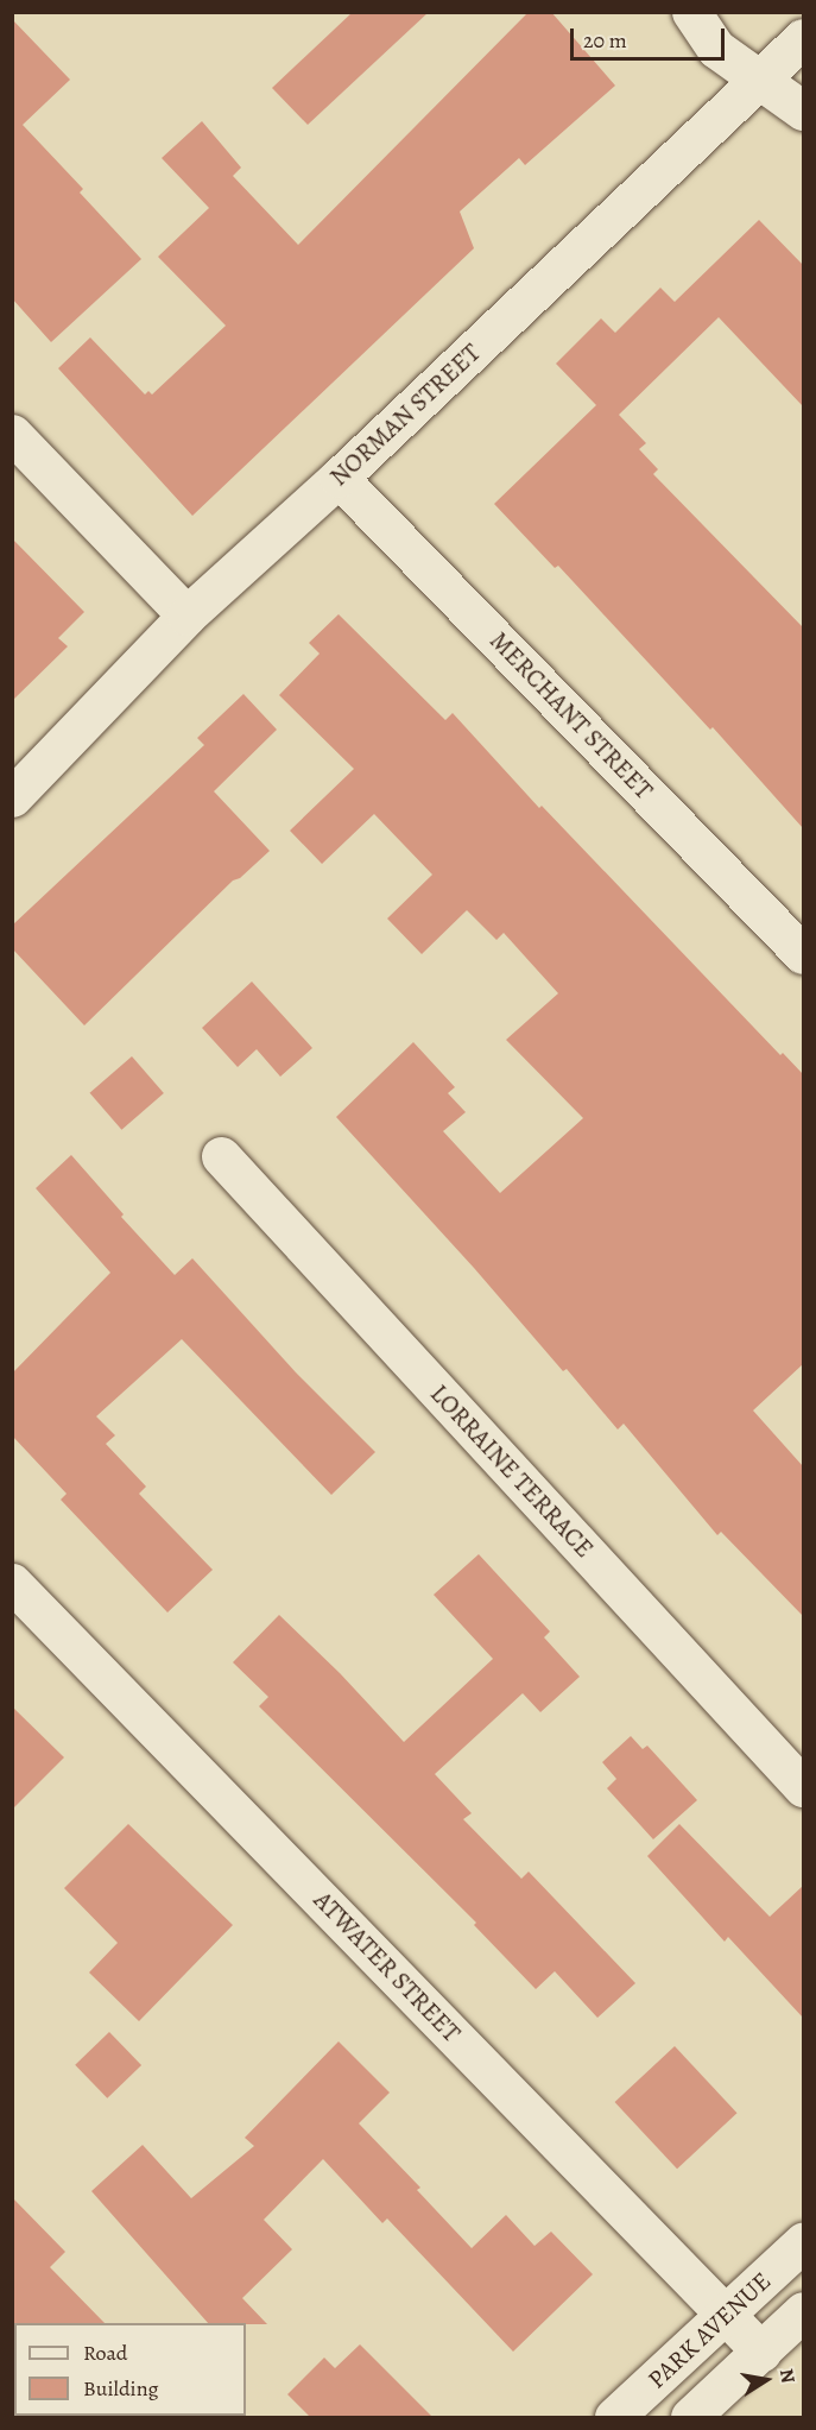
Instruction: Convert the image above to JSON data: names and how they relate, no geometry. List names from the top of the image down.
{
  "streets": {
    "street": [
      "NORMAN STREET",
      "MERCHANT STREET",
      "LORRAINE TERRACE",
      "ATWATER STREET",
      "PARK AVENUE"
    ]
  },
  "crossings": [
    ["NORMAN STREET", "MERCHANT STREET"],
    ["ATWATER STREET", "PARK AVENUE"]
  ],
  "legend": ["Road", "Building"],
  "scale_bar": "20 m",
  "north": "right"
}
